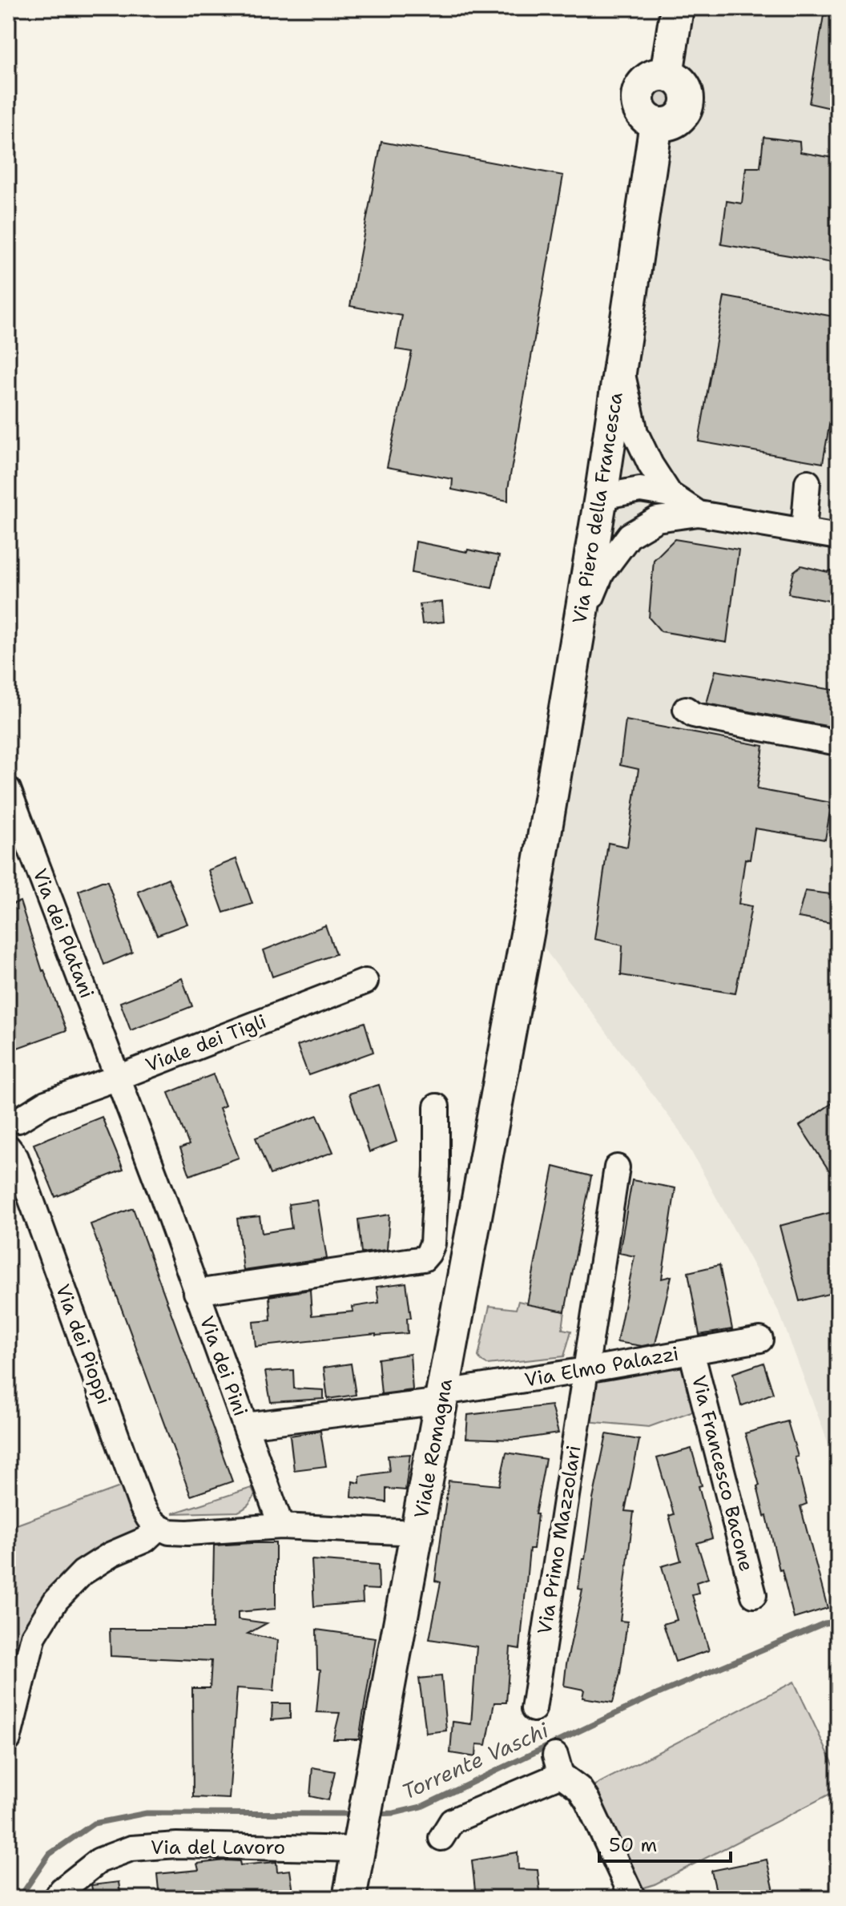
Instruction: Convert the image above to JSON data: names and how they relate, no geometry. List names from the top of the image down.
{
  "streets": {
    "main road": ["Via Piero della Francesca", "Viale Romagna"],
    "street": [
      "Via dei Platani",
      "Viale dei Tigli",
      "Via dei Pioppi",
      "Via dei Pini",
      "Via Elmo Palazzi",
      "Via Francesco Bacone",
      "Via Primo Mazzolari",
      "Via del Lavoro"
    ]
  },
  "crossings": [
    ["Via Piero della Francesca", "Viale Romagna"],
    ["Via dei Platani", "Viale dei Tigli"],
    ["Via dei Platani", "Via dei Pini"],
    ["Viale dei Tigli", "Via dei Pioppi"],
    ["Viale dei Tigli", "Via dei Pini"],
    ["Via dei Pini", "Via Elmo Palazzi"],
    ["Via Elmo Palazzi", "Viale Romagna"],
    ["Via Elmo Palazzi", "Via Francesco Bacone"],
    ["Via Elmo Palazzi", "Via Primo Mazzolari"],
    ["Viale Romagna", "Via del Lavoro"]
  ],
  "water": ["Torrente Vaschi"],
  "scale_bar": "50 m"
}
